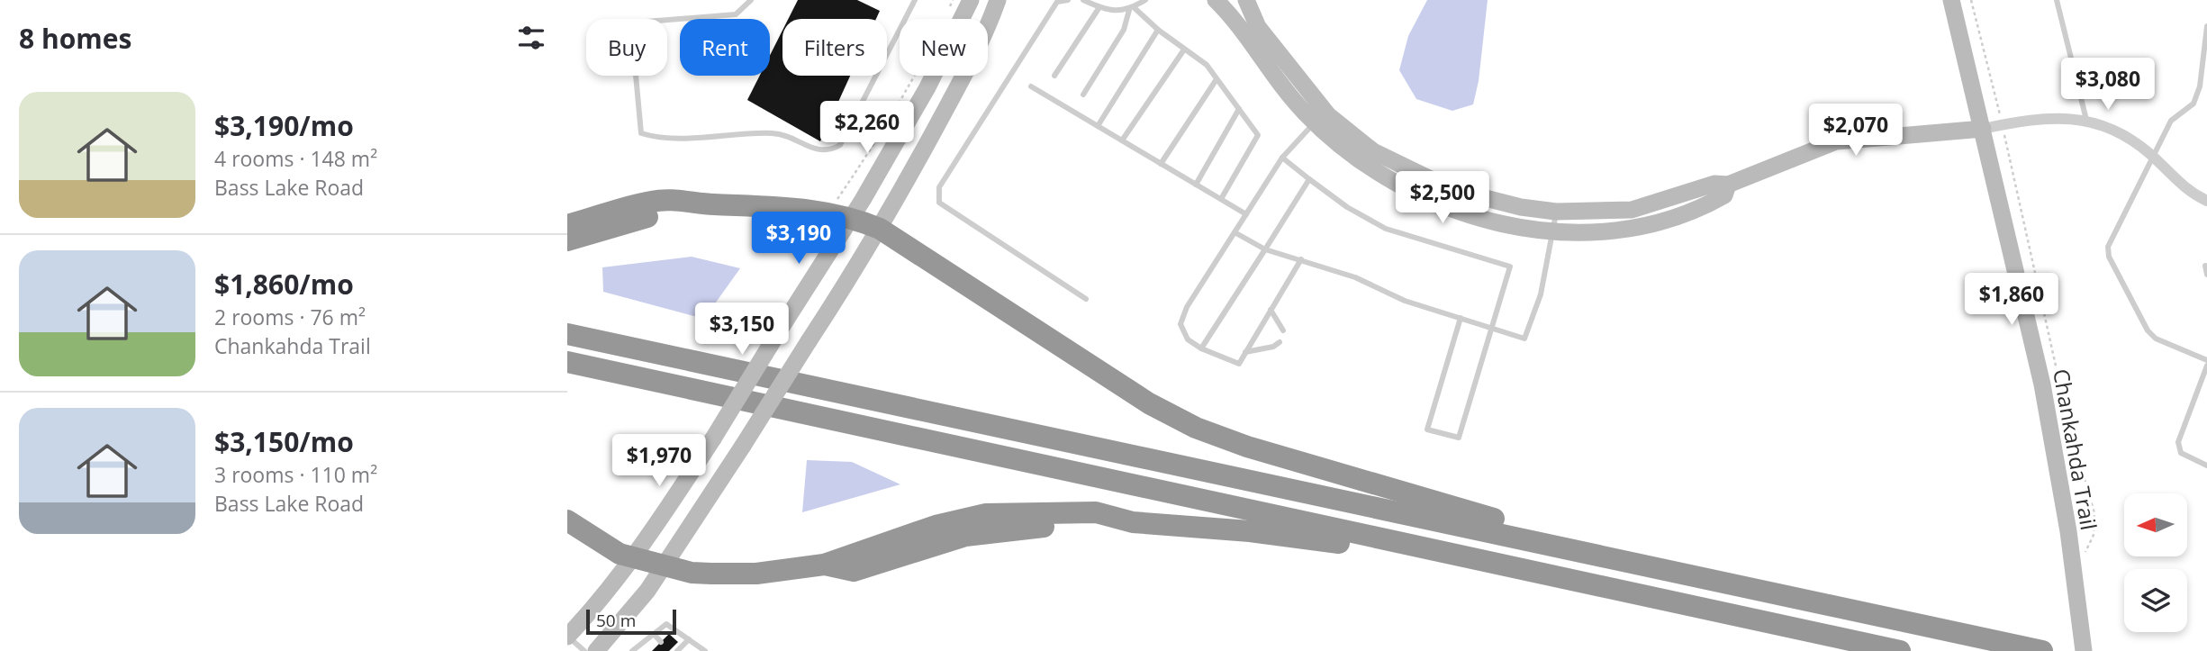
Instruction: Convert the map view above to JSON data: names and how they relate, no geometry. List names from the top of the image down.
{
  "streets": {
    "street": ["Chankahda Trail"]
  },
  "scale_bar": "50 m",
  "north": "left",
  "page": {
    "heading": "8 homes",
    "chip": [
      "Buy",
      "Rent",
      "Filters",
      "New"
    ],
    "price": [
      "$3,080",
      "$2,260",
      "$2,070",
      "$2,500",
      "$3,190",
      "$1,860",
      "$3,150",
      "$1,970"
    ],
    "list": [
      {
        "name": "$3,190/mo",
        "note": "4 rooms · 148 m² · Bass Lake Road"
      },
      {
        "name": "$1,860/mo",
        "note": "2 rooms · 76 m² · Chankahda Trail"
      },
      {
        "name": "$3,150/mo",
        "note": "3 rooms · 110 m² · Bass Lake Road"
      }
    ],
    "scale": "50 m"
  }
}
